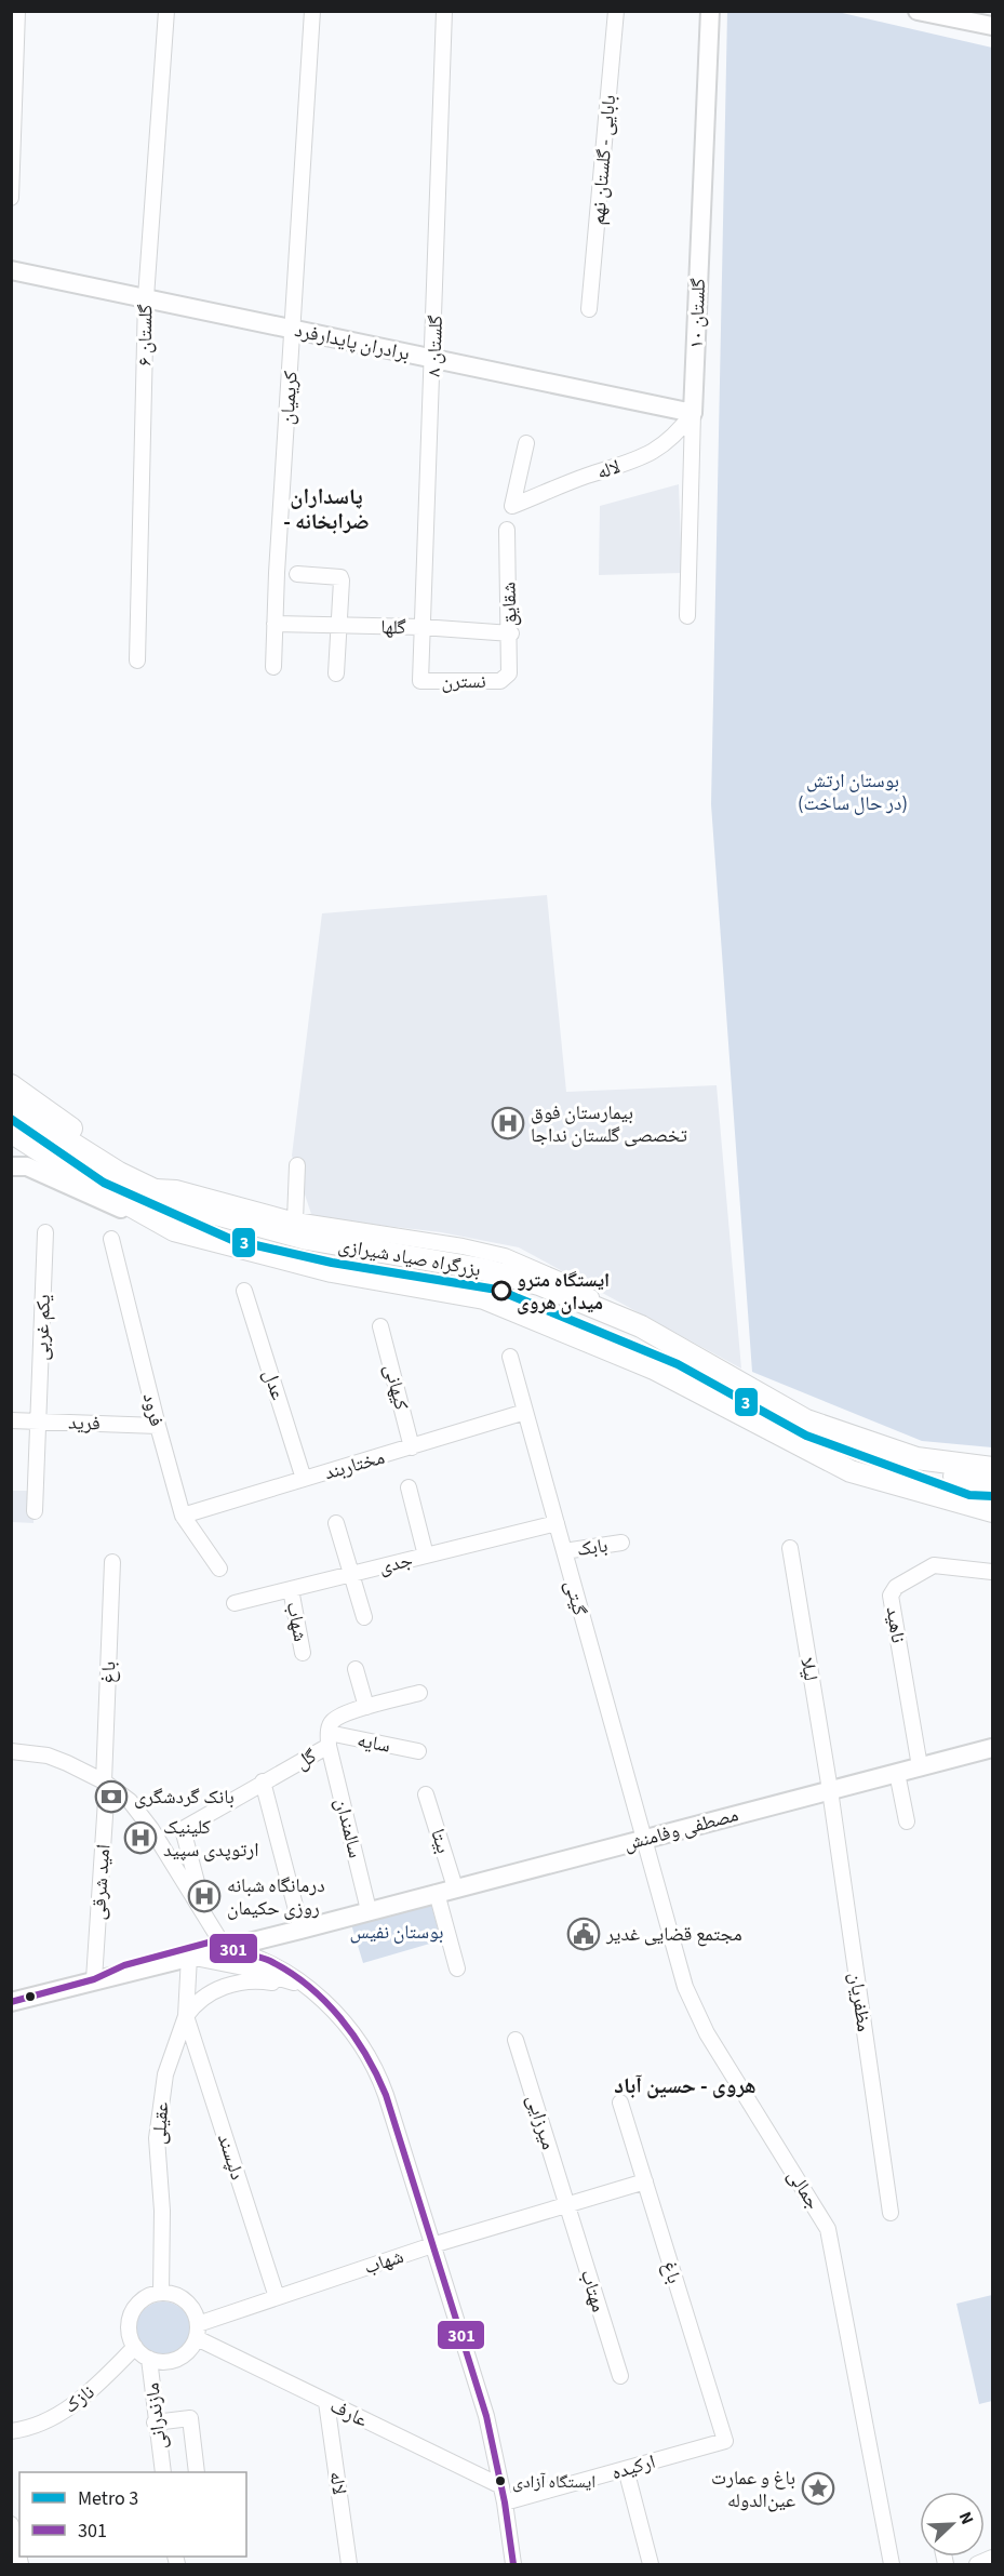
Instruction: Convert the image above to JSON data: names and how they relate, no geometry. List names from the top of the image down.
{
  "streets": {
    "highway": ["بزرگراه صیاد شیرازی"],
    "main road": ["گلستان ۱۰", "برادران پایدارفرد", "مصطفی وفامنش"],
    "street": [
      "بابایی - گلستان نهم",
      "گلستان ۶",
      "گلستان ۸",
      "کریمیان",
      "لاله",
      "شقایق",
      "گلها",
      "نسترن",
      "یکم غربی",
      "عدل",
      "کیهانی",
      "فرود",
      "فرید",
      "مختاربند",
      "بابک",
      "جدی",
      "گیتی",
      "شهاب",
      "ناهید",
      "لیلا",
      "باغ",
      "سایه",
      "گل",
      "سالمندان",
      "بیتا",
      "امید شرقی",
      "مظفریان",
      "میرزایی",
      "عقیلی",
      "دلپسند",
      "جمالی",
      "مهتاب",
      "نازک",
      "عارف",
      "مازندرانی",
      "ارکیده"
    ]
  },
  "crossings": [
    ["گلستان ۱۰", "برادران پایدارفرد"],
    ["گلستان ۱۰", "لاله"],
    ["گلستان ۶", "برادران پایدارفرد"],
    ["برادران پایدارفرد", "گلستان ۸"],
    ["برادران پایدارفرد", "کریمیان"],
    ["برادران پایدارفرد", "لاله"],
    ["گلستان ۸", "گلها"],
    ["گلستان ۸", "نسترن"],
    ["کریمیان", "گلها"],
    ["لاله", "عارف"],
    ["شقایق", "گلها"],
    ["شقایق", "نسترن"],
    ["یکم غربی", "فرید"],
    ["عدل", "مختاربند"],
    ["کیهانی", "مختاربند"],
    ["فرود", "فرید"],
    ["فرود", "مختاربند"],
    ["مختاربند", "گیتی"],
    ["بابک", "گیتی"],
    ["جدی", "گیتی"],
    ["جدی", "شهاب"],
    ["گیتی", "مصطفی وفامنش"],
    ["گیتی", "جمالی"],
    ["شهاب", "باغ"],
    ["شهاب", "میرزایی"],
    ["شهاب", "عقیلی"],
    ["شهاب", "دلپسند"],
    ["شهاب", "مهتاب"],
    ["شهاب", "نازک"],
    ["شهاب", "عارف"],
    ["شهاب", "مازندرانی"],
    ["ناهید", "مصطفی وفامنش"],
    ["لیلا", "مصطفی وفامنش"],
    ["لیلا", "مظفریان"],
    ["باغ", "امید شرقی"],
    ["باغ", "ارکیده"],
    ["سایه", "گل"],
    ["سایه", "سالمندان"],
    ["گل", "سالمندان"],
    ["سالمندان", "مصطفی وفامنش"],
    ["مصطفی وفامنش", "بیتا"],
    ["مصطفی وفامنش", "امید شرقی"],
    ["مصطفی وفامنش", "مظفریان"],
    ["مصطفی وفامنش", "عقیلی"],
    ["مصطفی وفامنش", "جمالی"],
    ["میرزایی", "مهتاب"],
    ["عقیلی", "دلپسند"],
    ["عقیلی", "نازک"],
    ["عقیلی", "عارف"],
    ["عقیلی", "مازندرانی"],
    ["نازک", "عارف"],
    ["نازک", "مازندرانی"],
    ["عارف", "مازندرانی"]
  ],
  "districts": ["پاسداران - ضرابخانه", "هروی - حسین آباد"],
  "parks": ["بوستان ارتش (در حال ساخت)", "بوستان نفیس"],
  "places": {
    "hospital": ["بیمارستان فوق تخصصی گلستان نداجا", "کلینیک ارتوپدی سپید", "درمانگاه شبانه روزی حکیمان"],
    "other": ["ایستگاه مترو میدان هروی", "ایستگاه آزادی"],
    "bank": ["بانک گردشگری"],
    "public building": ["مجتمع قضایی غدیر"],
    "place": ["باغ و عمارت عین‌الدوله"]
  },
  "lines": ["metro line 3", "transit line 301"],
  "legend": ["Metro 3", "301"],
  "north": "top right"
}
